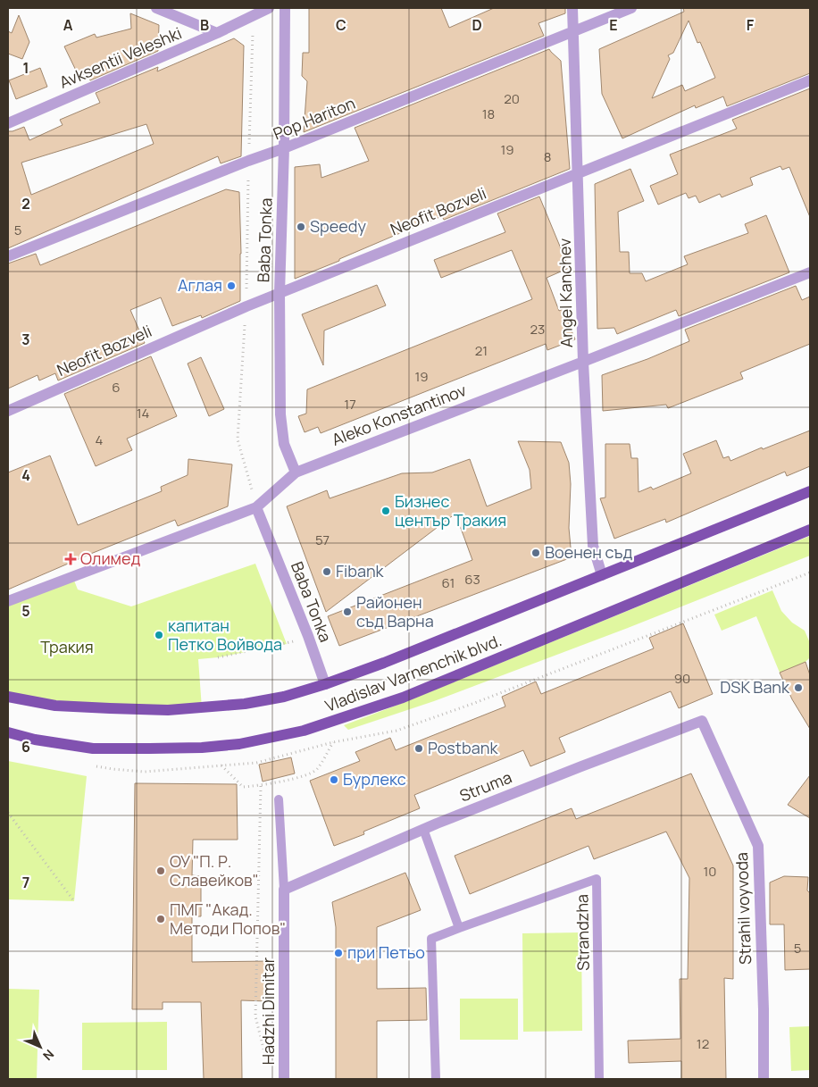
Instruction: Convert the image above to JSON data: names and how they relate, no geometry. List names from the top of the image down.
{
  "streets": {
    "main road": ["Vladislav Varnenchik blvd."],
    "street": [
      "Avksentii Veleshki",
      "Pop Hariton",
      "Neofit Bozveli",
      "Baba Tonka",
      "Angel Kanchev",
      "Aleko Konstantinov",
      "Struma",
      "Strahil voyvoda",
      "Hadzhi Dimitar"
    ],
    "lane": ["Strandzha"]
  },
  "crossings": [
    ["Pop Hariton", "Baba Tonka"],
    ["Pop Hariton", "Angel Kanchev"],
    ["Neofit Bozveli", "Baba Tonka"],
    ["Neofit Bozveli", "Angel Kanchev"],
    ["Baba Tonka", "Aleko Konstantinov"],
    ["Baba Tonka", "Vladislav Varnenchik blvd."],
    ["Angel Kanchev", "Aleko Konstantinov"],
    ["Angel Kanchev", "Vladislav Varnenchik blvd."],
    ["Struma", "Strahil voyvoda"],
    ["Struma", "Hadzhi Dimitar"]
  ],
  "parks": ["Тракия"],
  "places": {
    "other": [
      "Speedy",
      "Аглая",
      "Бизнес център Тракия",
      "Военен съд",
      "Fibank",
      "Районен съд Варна",
      "капитан Петко Войвода",
      "DSK Bank",
      "Postbank",
      "Бурлекс",
      "ОУ \"П. Р. Славейков\"",
      "ПМГ \"Акад. Методи Попов\"",
      "при Петьо"
    ],
    "health": ["Олимед"]
  },
  "house_numbers": [
    "20",
    "18",
    "19",
    "8",
    "5",
    "23",
    "21",
    "19",
    "6",
    "17",
    "14",
    "4",
    "57",
    "63",
    "61",
    "90",
    "10",
    "5",
    "12"
  ],
  "north": "bottom right",
  "grid": {
    "columns": [
      "A",
      "B",
      "C",
      "D",
      "E",
      "F"
    ],
    "rows": [
      "1",
      "2",
      "3",
      "4",
      "5",
      "6",
      "7"
    ]
  }
}
